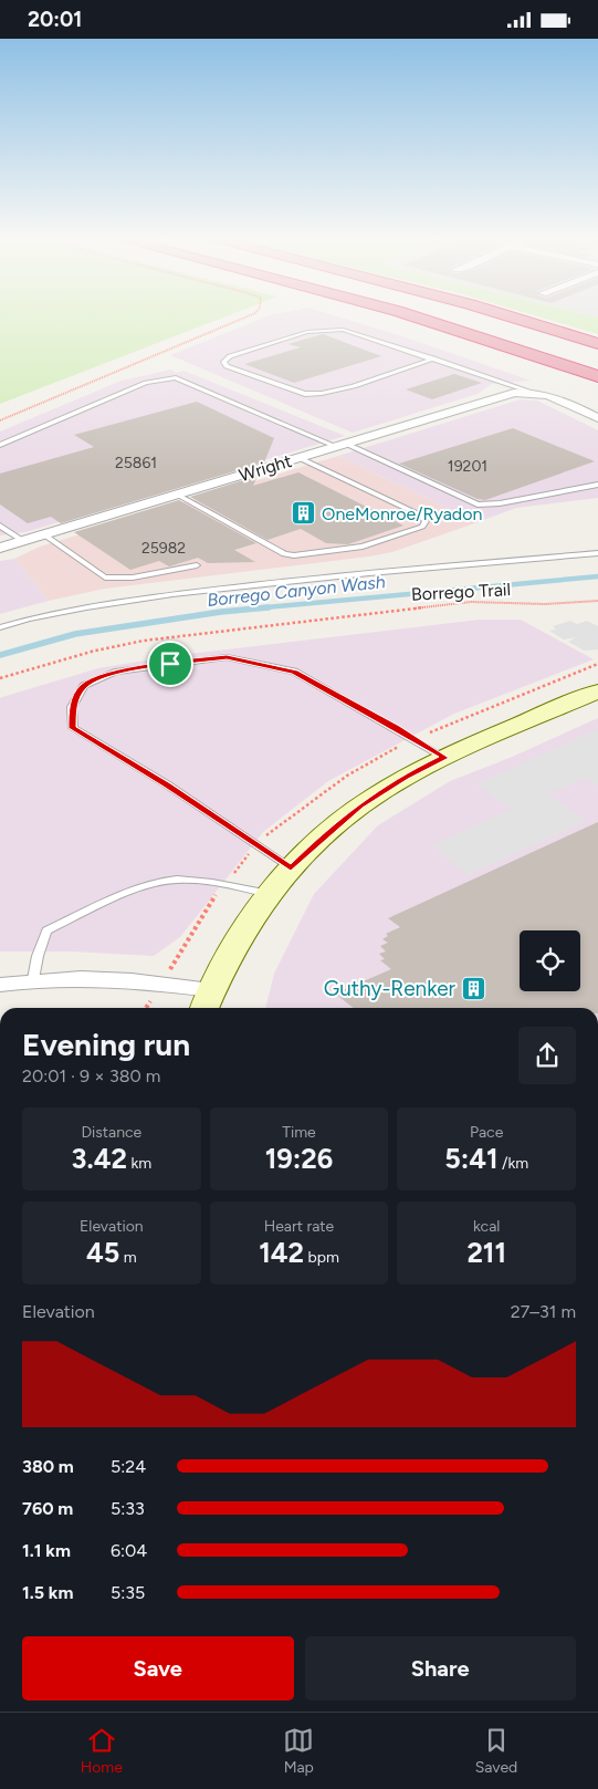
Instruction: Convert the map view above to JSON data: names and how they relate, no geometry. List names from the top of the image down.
{
  "streets": {
    "street": ["Wright"],
    "path": ["Borrego Trail"]
  },
  "water": ["Borrego Canyon Wash"],
  "places": {
    "building": ["OneMonroe/Ryadon", "Guthy-Renker"]
  },
  "house_numbers": ["25861", "19201", "25982"],
  "page": {
    "status": "20:01",
    "heading": ["Evening run", "20:01 · 9 × 380 m"],
    "stats": [
      ["Distance", "3.42 km"],
      ["Time", "19:26"],
      ["Pace", "5:41 /km"],
      ["Elevation", "45 m"],
      ["Heart rate", "142 bpm"],
      ["kcal", "211"]
    ],
    "chart": ["Elevation", "27–31 m"],
    "list": [
      {
        "name": "380 m",
        "note": "5:24"
      },
      {
        "name": "760 m",
        "note": "5:33"
      },
      {
        "name": "1.1 km",
        "note": "6:04"
      },
      {
        "name": "1.5 km",
        "note": "5:35"
      }
    ],
    "buttons": ["Save", "Share"],
    "tabs": ["Home", "Map", "Saved"]
  }
}
